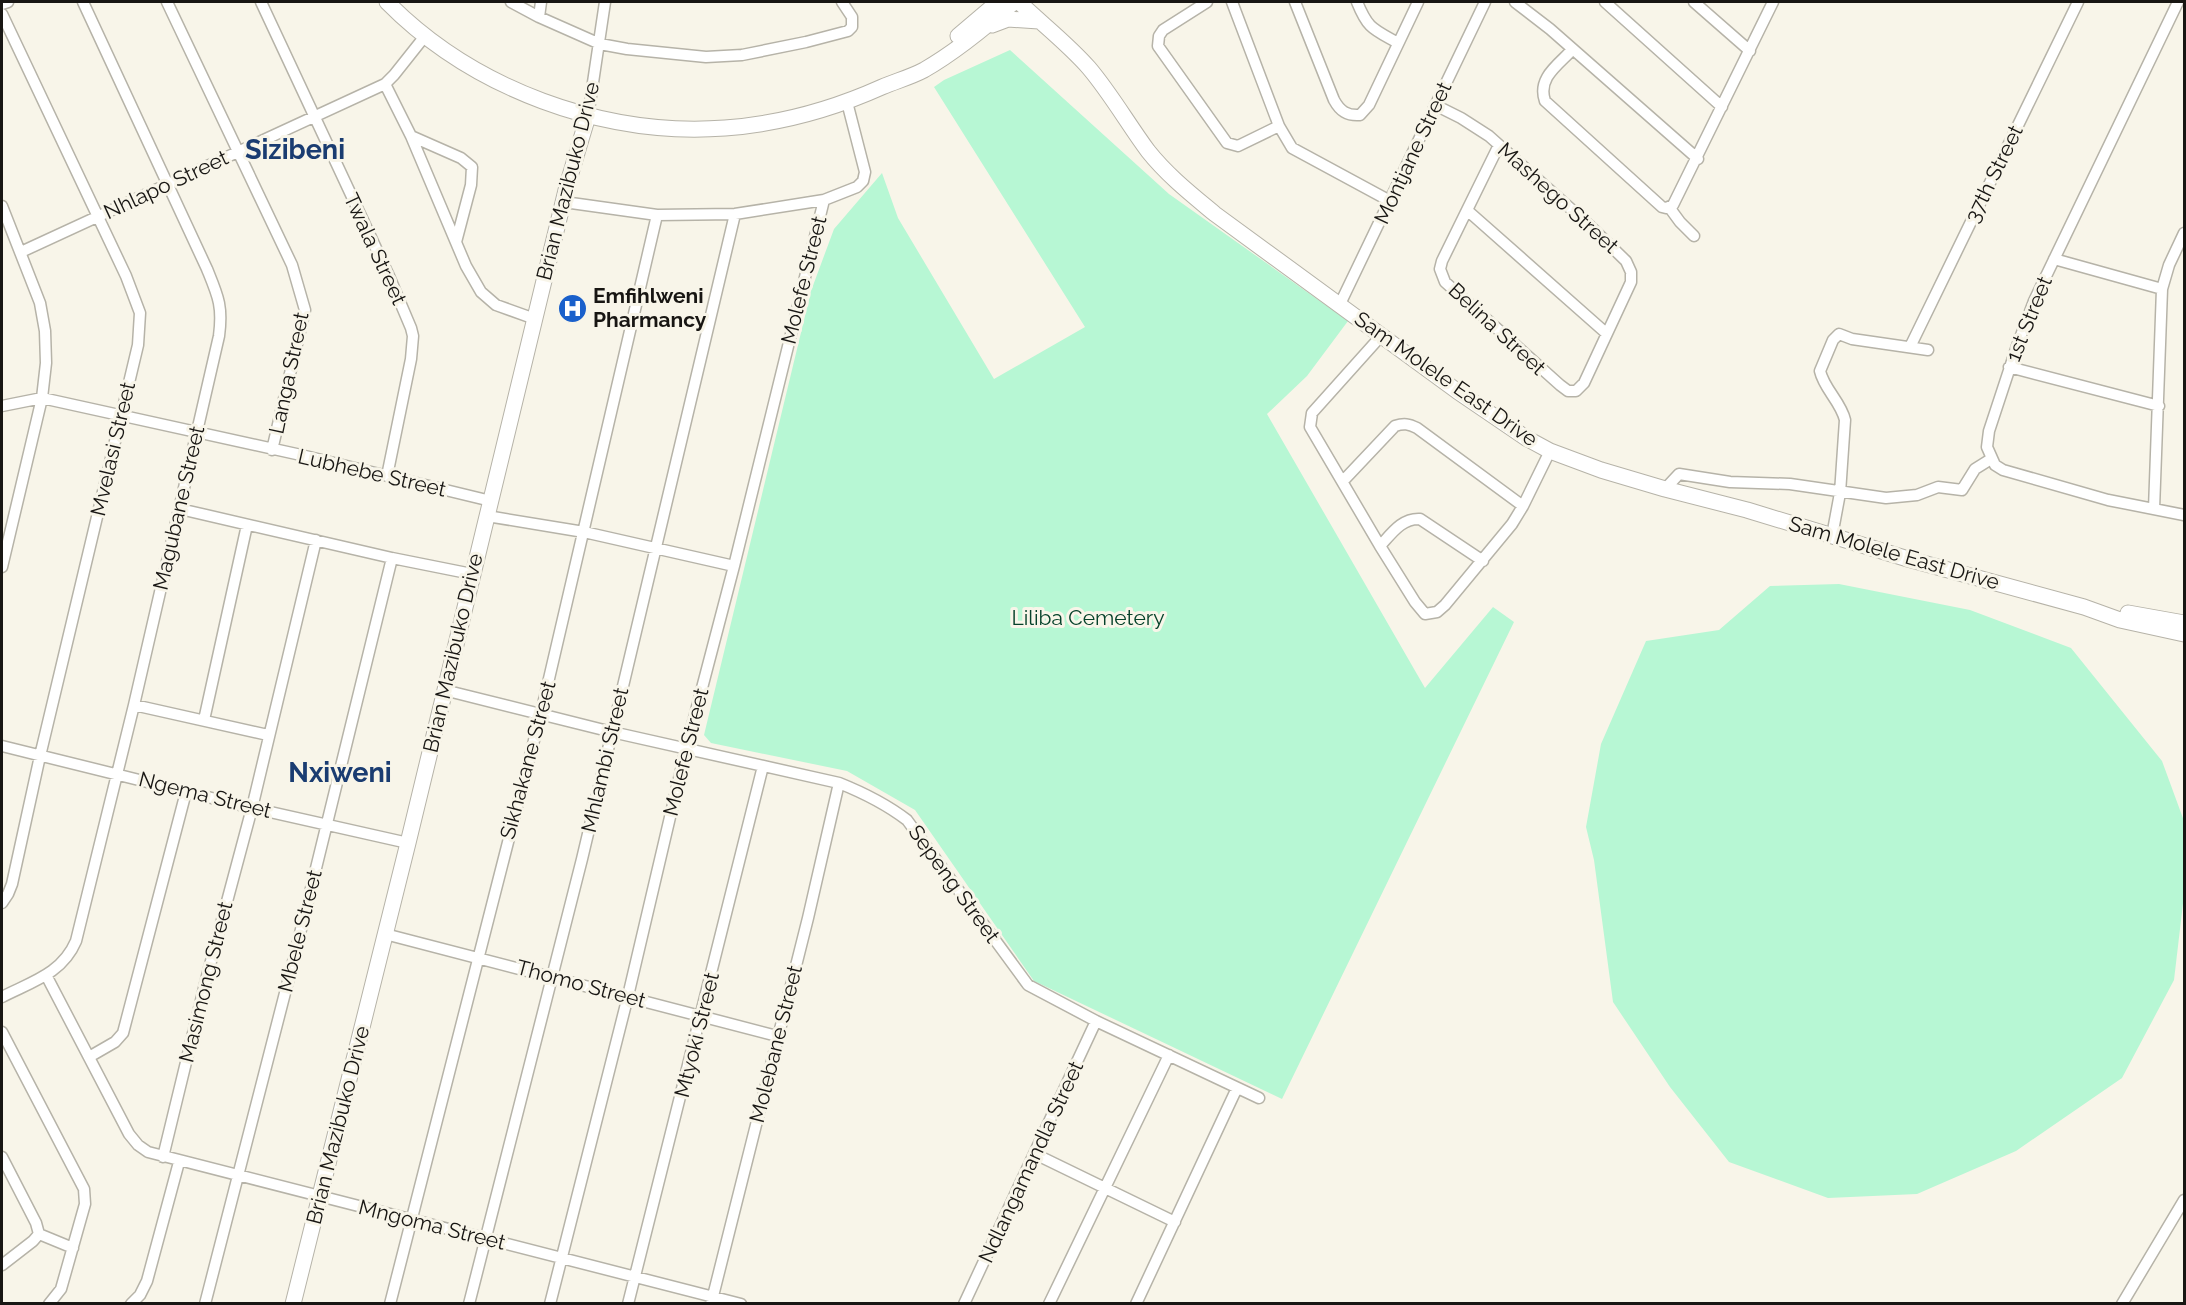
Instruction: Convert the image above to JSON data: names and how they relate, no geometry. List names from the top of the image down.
{
  "streets": {
    "street": [
      "Montjane Street",
      "37th Street",
      "Brian Mazibuko Drive",
      "Nhlapo Street",
      "Mashego Street",
      "Twala Street",
      "Molefe Street",
      "1st Street",
      "Belina Street",
      "Langa Street",
      "Sam Molele East Drive",
      "Mvelasi Street",
      "Lubhebe Street",
      "Magubane Street",
      "Sikhakane Street",
      "Mhlambi Street",
      "Ngema Street",
      "Sepeng Street",
      "Mbele Street",
      "Masimong Street",
      "Thomo Street",
      "Mtyoki Street",
      "Molebane Street",
      "Ndlangamandla Street",
      "Mngoma Street"
    ]
  },
  "crossings": [
    ["Montjane Street", "Mashego Street"],
    ["Montjane Street", "Sam Molele East Drive"],
    ["Brian Mazibuko Drive", "Lubhebe Street"],
    ["Brian Mazibuko Drive", "Ngema Street"],
    ["Brian Mazibuko Drive", "Sepeng Street"],
    ["Brian Mazibuko Drive", "Thomo Street"],
    ["Brian Mazibuko Drive", "Mngoma Street"],
    ["Nhlapo Street", "Twala Street"],
    ["Nhlapo Street", "Langa Street"],
    ["Nhlapo Street", "Mvelasi Street"],
    ["Nhlapo Street", "Magubane Street"],
    ["Mashego Street", "Belina Street"],
    ["Twala Street", "Lubhebe Street"],
    ["Molefe Street", "Lubhebe Street"],
    ["Molefe Street", "Sepeng Street"],
    ["Molefe Street", "Thomo Street"],
    ["Molefe Street", "Mngoma Street"],
    ["Langa Street", "Lubhebe Street"],
    ["Mvelasi Street", "Lubhebe Street"],
    ["Mvelasi Street", "Ngema Street"],
    ["Lubhebe Street", "Magubane Street"],
    ["Lubhebe Street", "Sikhakane Street"],
    ["Lubhebe Street", "Mhlambi Street"],
    ["Magubane Street", "Ngema Street"],
    ["Magubane Street", "Mngoma Street"],
    ["Sikhakane Street", "Sepeng Street"],
    ["Sikhakane Street", "Thomo Street"],
    ["Sikhakane Street", "Mngoma Street"],
    ["Mhlambi Street", "Sepeng Street"],
    ["Mhlambi Street", "Thomo Street"],
    ["Mhlambi Street", "Mngoma Street"],
    ["Ngema Street", "Mbele Street"],
    ["Ngema Street", "Masimong Street"],
    ["Sepeng Street", "Mtyoki Street"],
    ["Sepeng Street", "Molebane Street"],
    ["Sepeng Street", "Ndlangamandla Street"],
    ["Mbele Street", "Mngoma Street"],
    ["Masimong Street", "Mngoma Street"],
    ["Thomo Street", "Mtyoki Street"],
    ["Thomo Street", "Molebane Street"],
    ["Mtyoki Street", "Mngoma Street"],
    ["Molebane Street", "Mngoma Street"]
  ],
  "districts": ["Sizibeni", "Nxiweni"],
  "parks": ["Liliba Cemetery"],
  "places": {
    "hospital": ["Emfihlweni Pharmancy"]
  }
}
